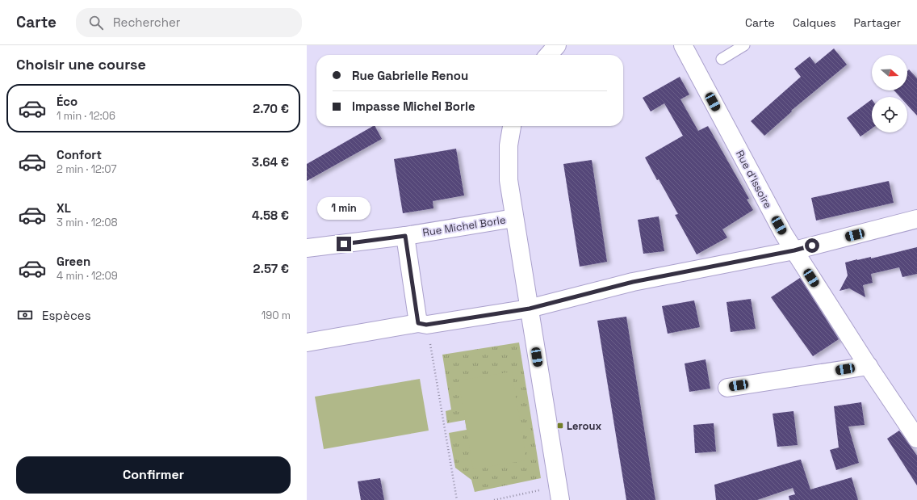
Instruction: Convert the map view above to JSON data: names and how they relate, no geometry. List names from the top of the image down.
{
  "streets": {
    "street": ["Rue d'Issoire", "Rue Michel Borle"]
  },
  "places": {
    "transit": ["Leroux"]
  },
  "north": "right",
  "page": {
    "header": "Carte",
    "search": "Rechercher",
    "nav": ["Carte", "Calques", "Partager"],
    "heading": "Choisir une course",
    "banner": ["Rue Gabrielle Renou", "Impasse Michel Borle"],
    "list": [
      {
        "name": "Éco",
        "note": "1 min · 12:06",
        "value": "2.70 €"
      },
      {
        "name": "Confort",
        "note": "2 min · 12:07",
        "value": "3.64 €"
      },
      {
        "name": "XL",
        "note": "3 min · 12:08",
        "value": "4.58 €"
      },
      {
        "name": "Green",
        "note": "4 min · 12:09",
        "value": "2.57 €"
      }
    ],
    "bubble": "1 min",
    "pay": ["Espèces", "190 m"],
    "buttons": "Confirmer"
  }
}
